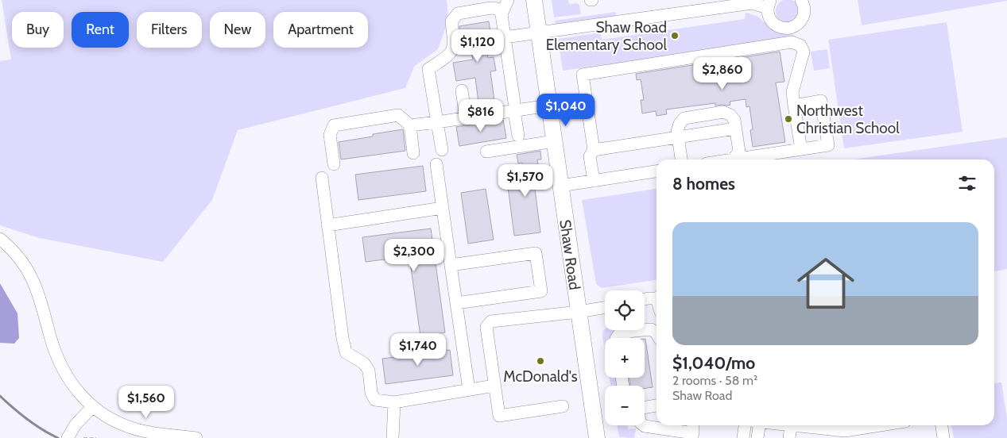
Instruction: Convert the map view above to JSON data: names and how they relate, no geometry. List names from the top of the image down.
{
  "streets": {
    "main road": ["Shaw Road"]
  },
  "places": ["Shaw Road Elementary School", "Northwest Christian School", "McDonald's"],
  "page": {
    "chip": [
      "Buy",
      "Rent",
      "Filters",
      "New",
      "Apartment"
    ],
    "price": [
      "$1,120",
      "$2,860",
      "$1,040",
      "$816",
      "$1,570",
      "$2,300",
      "$1,740",
      "$1,560"
    ],
    "heading": "8 homes",
    "list": [
      {
        "name": "$1,040/mo",
        "note": "2 rooms · 58 m² · Shaw Road"
      }
    ],
    "map_buttons": ["+", "−"]
  }
}
